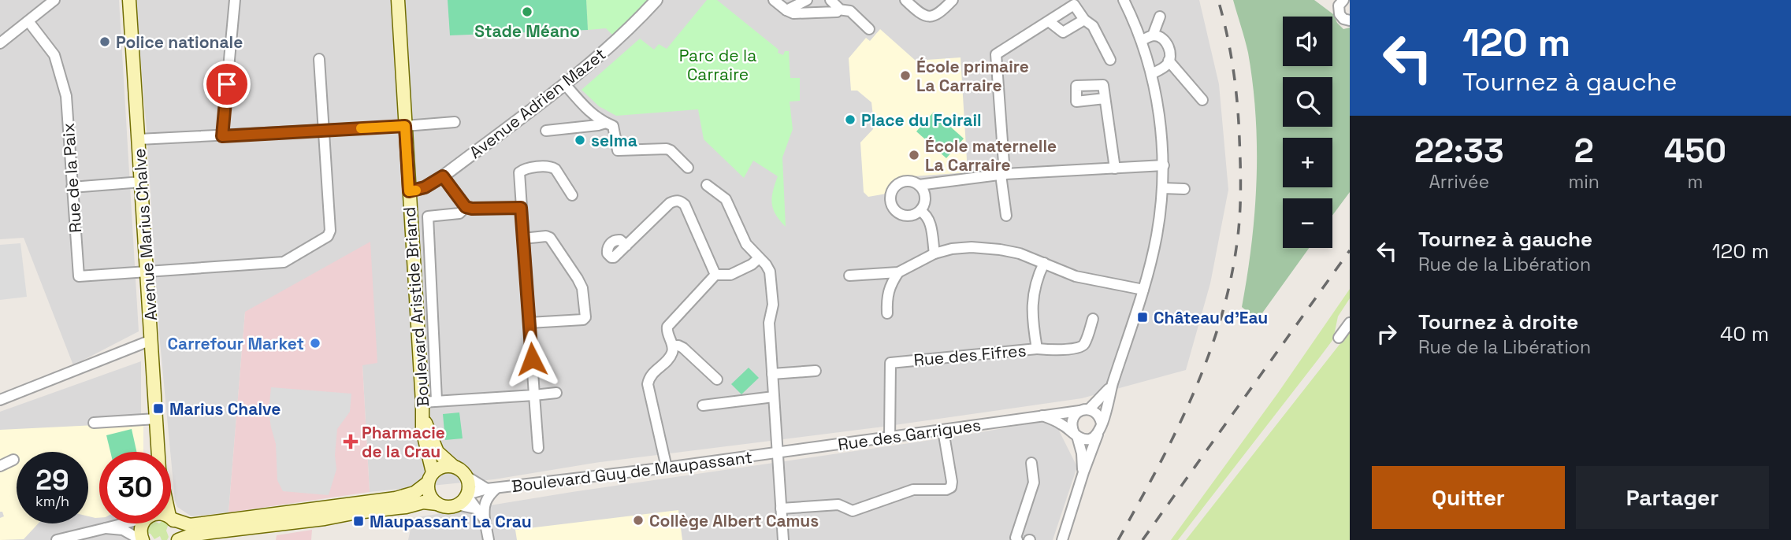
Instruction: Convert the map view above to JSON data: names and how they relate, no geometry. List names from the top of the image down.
{
  "streets": {
    "main road": ["Avenue Marius Chalve", "Boulevard Aristide Briand"],
    "street": [
      "Avenue Adrien Mazet",
      "Rue de la Paix",
      "Rue des Fifres",
      "Rue des Garrigues",
      "Boulevard Guy de Maupassant"
    ]
  },
  "crossings": [
    ["Avenue Adrien Mazet", "Boulevard Aristide Briand"],
    ["Rue de la Paix", "Avenue Marius Chalve"],
    ["Rue des Fifres", "Rue des Garrigues"],
    ["Rue des Garrigues", "Boulevard Guy de Maupassant"]
  ],
  "parks": ["Parc de la Carraire"],
  "places": {
    "other": [
      "Stade Méano",
      "Police nationale",
      "École primaire La Carraire",
      "Place du Foirail",
      "selma",
      "École maternelle La Carraire",
      "Carrefour Market",
      "Collège Albert Camus"
    ],
    "transit": ["Château d'Eau", "Marius Chalve", "Maupassant La Crau"],
    "health": ["Pharmacie de la Crau"]
  },
  "page": {
    "turn": ["120 m", "Tournez à gauche"],
    "map_buttons": ["+", "−"],
    "eta": [
      "22:33",
      "Arrivée",
      "2",
      "min",
      "450",
      "m"
    ],
    "list": [
      {
        "name": "Tournez à gauche",
        "note": "Rue de la Libération",
        "value": "120 m"
      },
      {
        "name": "Tournez à droite",
        "note": "Rue de la Libération",
        "value": "40 m"
      }
    ],
    "speed": "29 km/h",
    "limit": "30",
    "buttons": ["Quitter", "Partager"]
  }
}
